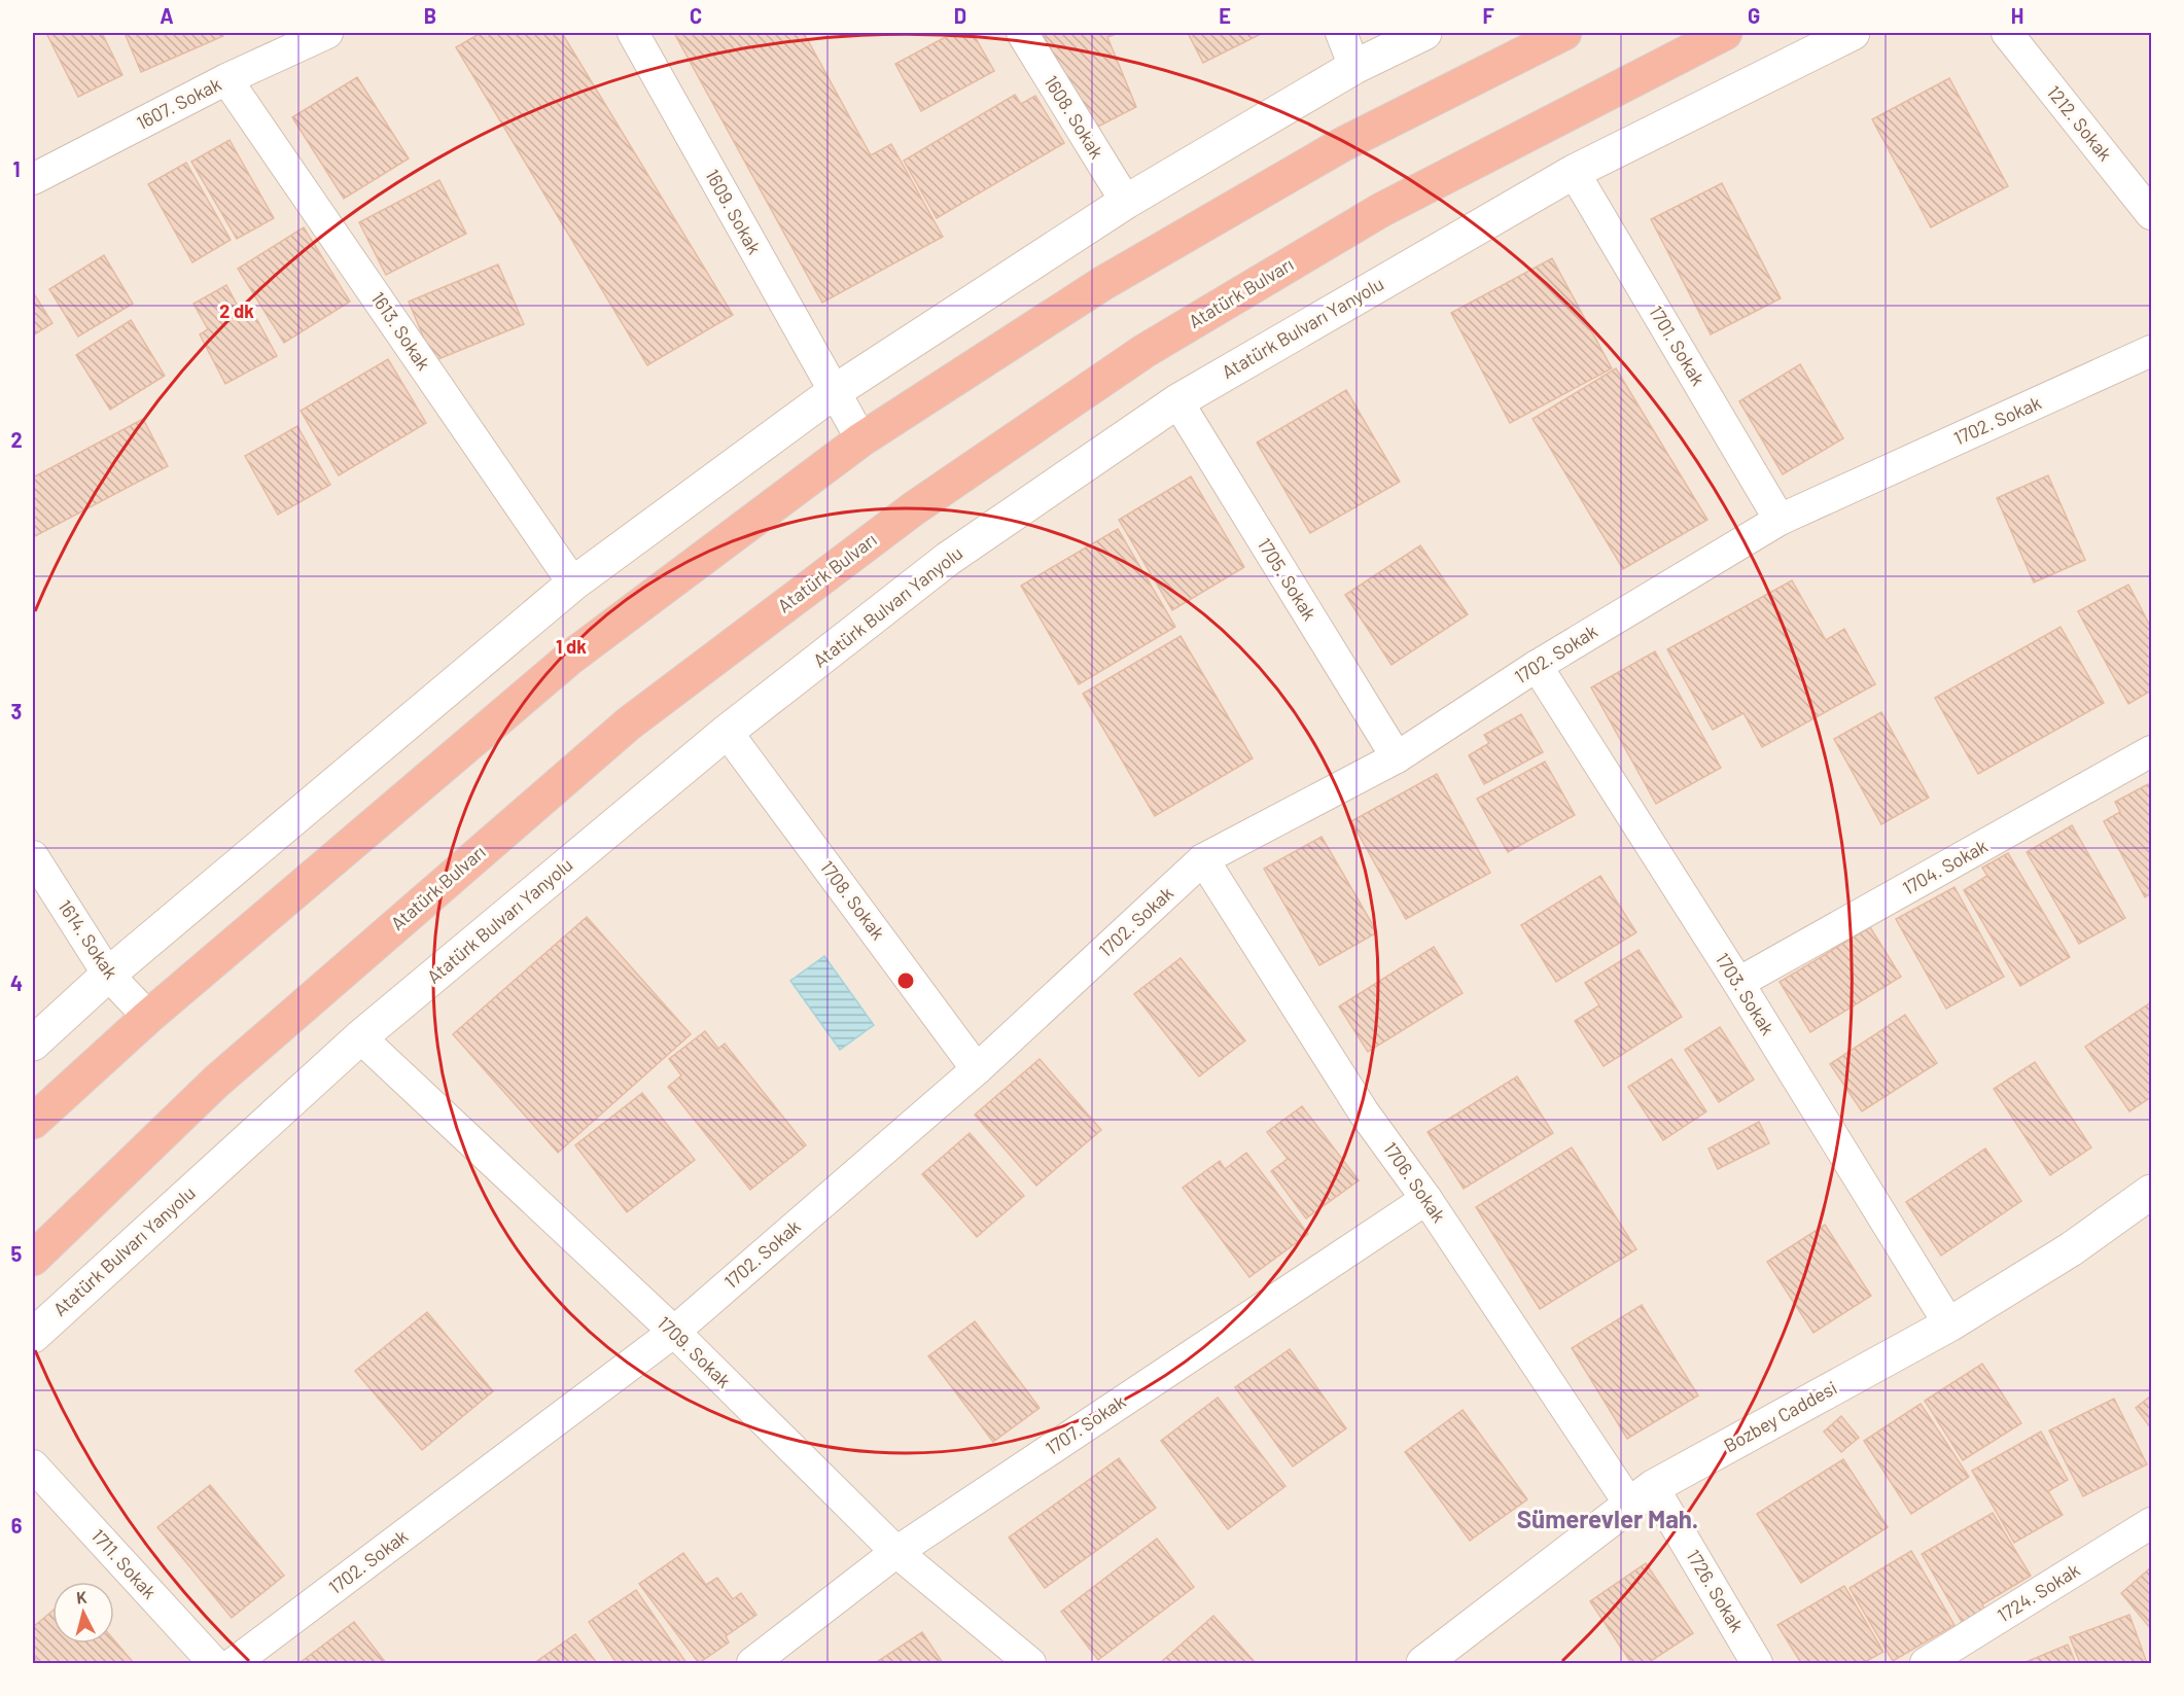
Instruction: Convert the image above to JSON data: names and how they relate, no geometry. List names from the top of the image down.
{
  "streets": {
    "highway": ["Atatürk Bulvarı"],
    "street": [
      "1607. Sokak",
      "1608. Sokak",
      "1212. Sokak",
      "1609. Sokak",
      "Atatürk Bulvarı Yanyolu",
      "1613. Sokak",
      "1701. Sokak",
      "1702. Sokak",
      "1705. Sokak",
      "1704. Sokak",
      "1708. Sokak",
      "1614. Sokak",
      "1703. Sokak",
      "1706. Sokak",
      "1709. Sokak",
      "Bozbey Caddesi",
      "1707. Sokak",
      "1711. Sokak",
      "1726. Sokak",
      "1724. Sokak"
    ]
  },
  "crossings": [
    ["1607. Sokak", "1613. Sokak"],
    ["Atatürk Bulvarı Yanyolu", "1701. Sokak"],
    ["Atatürk Bulvarı Yanyolu", "1705. Sokak"],
    ["Atatürk Bulvarı Yanyolu", "1708. Sokak"],
    ["Atatürk Bulvarı Yanyolu", "1709. Sokak"],
    ["1701. Sokak", "1702. Sokak"],
    ["1702. Sokak", "1705. Sokak"],
    ["1702. Sokak", "1708. Sokak"],
    ["1702. Sokak", "1703. Sokak"],
    ["1702. Sokak", "1706. Sokak"],
    ["1702. Sokak", "1709. Sokak"],
    ["1704. Sokak", "1703. Sokak"],
    ["1703. Sokak", "Bozbey Caddesi"],
    ["1706. Sokak", "Bozbey Caddesi"],
    ["1706. Sokak", "1707. Sokak"],
    ["1706. Sokak", "1726. Sokak"],
    ["1709. Sokak", "1707. Sokak"],
    ["Bozbey Caddesi", "1726. Sokak"]
  ],
  "districts": ["Sümerevler Mah."],
  "north": "top",
  "grid": {
    "columns": [
      "A",
      "B",
      "C",
      "D",
      "E",
      "F",
      "G",
      "H"
    ],
    "rows": [
      "1",
      "2",
      "3",
      "4",
      "5",
      "6"
    ]
  },
  "rings": ["2 dk", "1 dk"]
}
